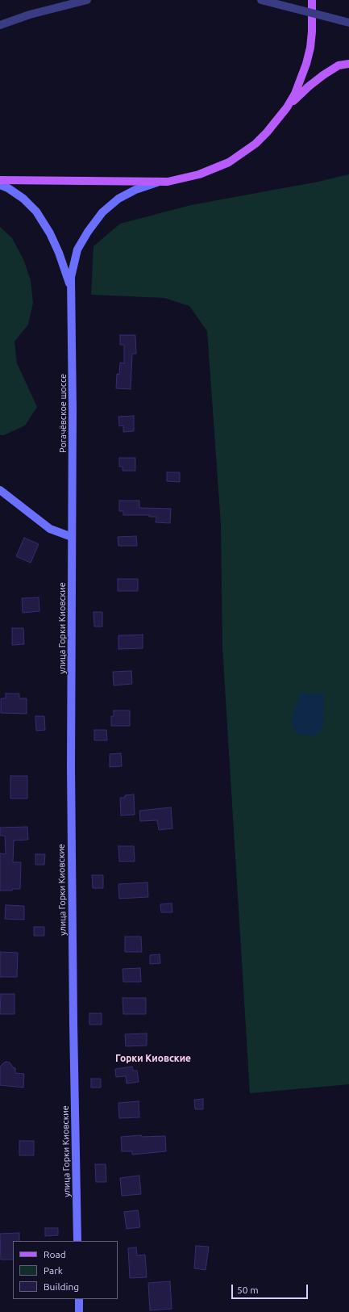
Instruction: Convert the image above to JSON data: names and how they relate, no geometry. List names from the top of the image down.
{
  "streets": {
    "main road": ["Рогачёвское шоссе", "улица Горки Киовские"]
  },
  "crossings": [
    ["Рогачёвское шоссе", "улица Горки Киовские"]
  ],
  "districts": ["Горки Киовские"],
  "legend": ["Road", "Park", "Building"],
  "scale_bar": "50 m"
}
